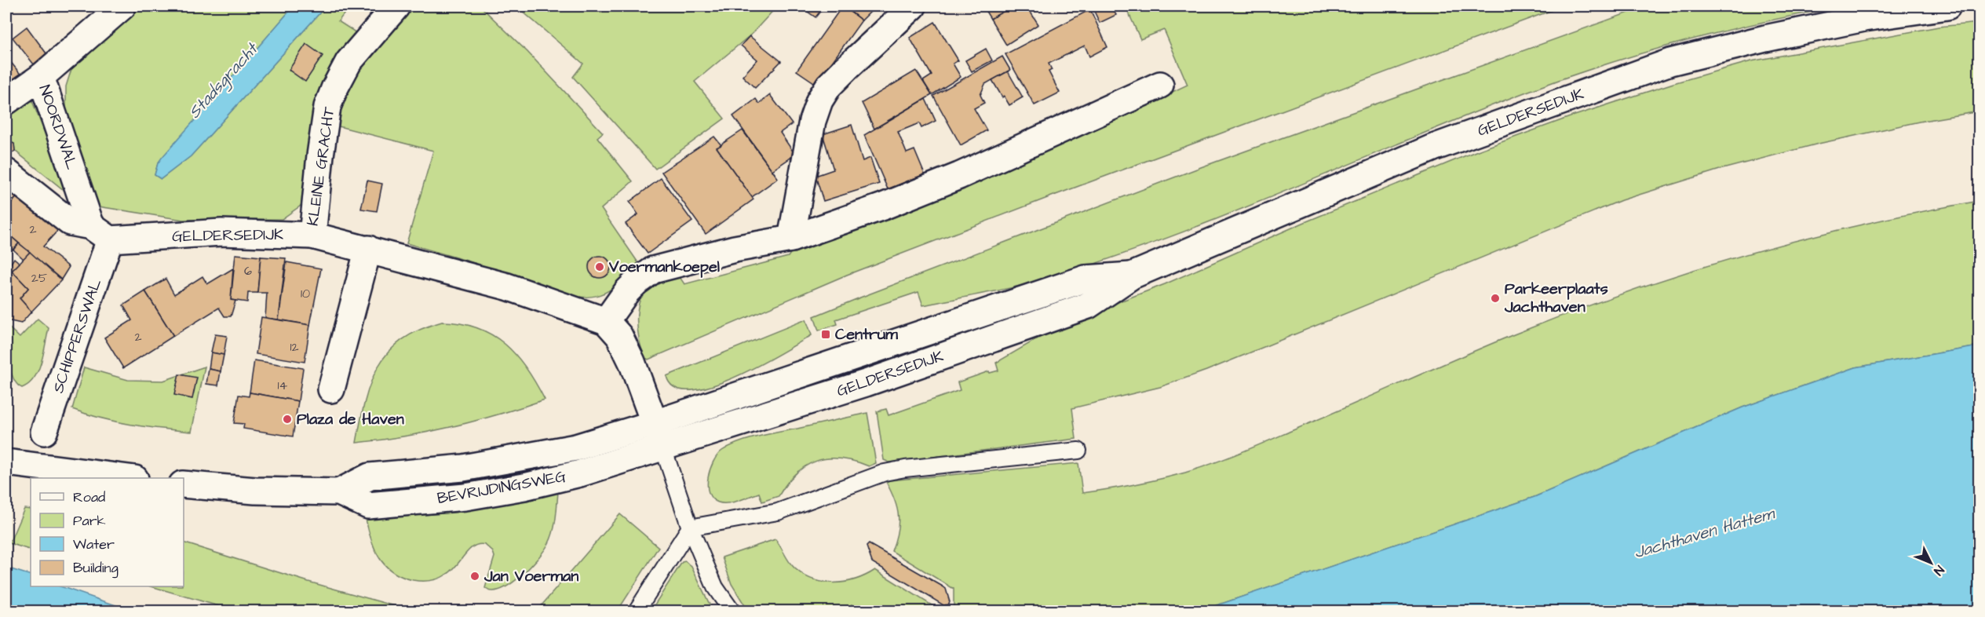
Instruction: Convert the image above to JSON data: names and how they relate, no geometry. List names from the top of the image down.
{
  "streets": {
    "street": [
      "GELDERSEDIJK",
      "NOORDWAL",
      "KLEINE GRACHT",
      "SCHIPPERSWAL",
      "BEVRIJDINGSWEG"
    ]
  },
  "crossings": [
    ["GELDERSEDIJK", "NOORDWAL"],
    ["GELDERSEDIJK", "KLEINE GRACHT"],
    ["GELDERSEDIJK", "SCHIPPERSWAL"],
    ["GELDERSEDIJK", "BEVRIJDINGSWEG"],
    ["NOORDWAL", "SCHIPPERSWAL"]
  ],
  "water": ["Stadsgracht", "Jachthaven Hattem"],
  "places": {
    "other": [
      "Voermankoepel",
      "Parkeerplaats Jachthaven",
      "Plaza de Haven",
      "Jan Voerman"
    ],
    "transit": ["Centrum"]
  },
  "house_numbers": [
    "2",
    "6",
    "25",
    "10",
    "2",
    "12",
    "14"
  ],
  "legend": [
    "Road",
    "Park",
    "Water",
    "Building"
  ],
  "north": "bottom right"
}
